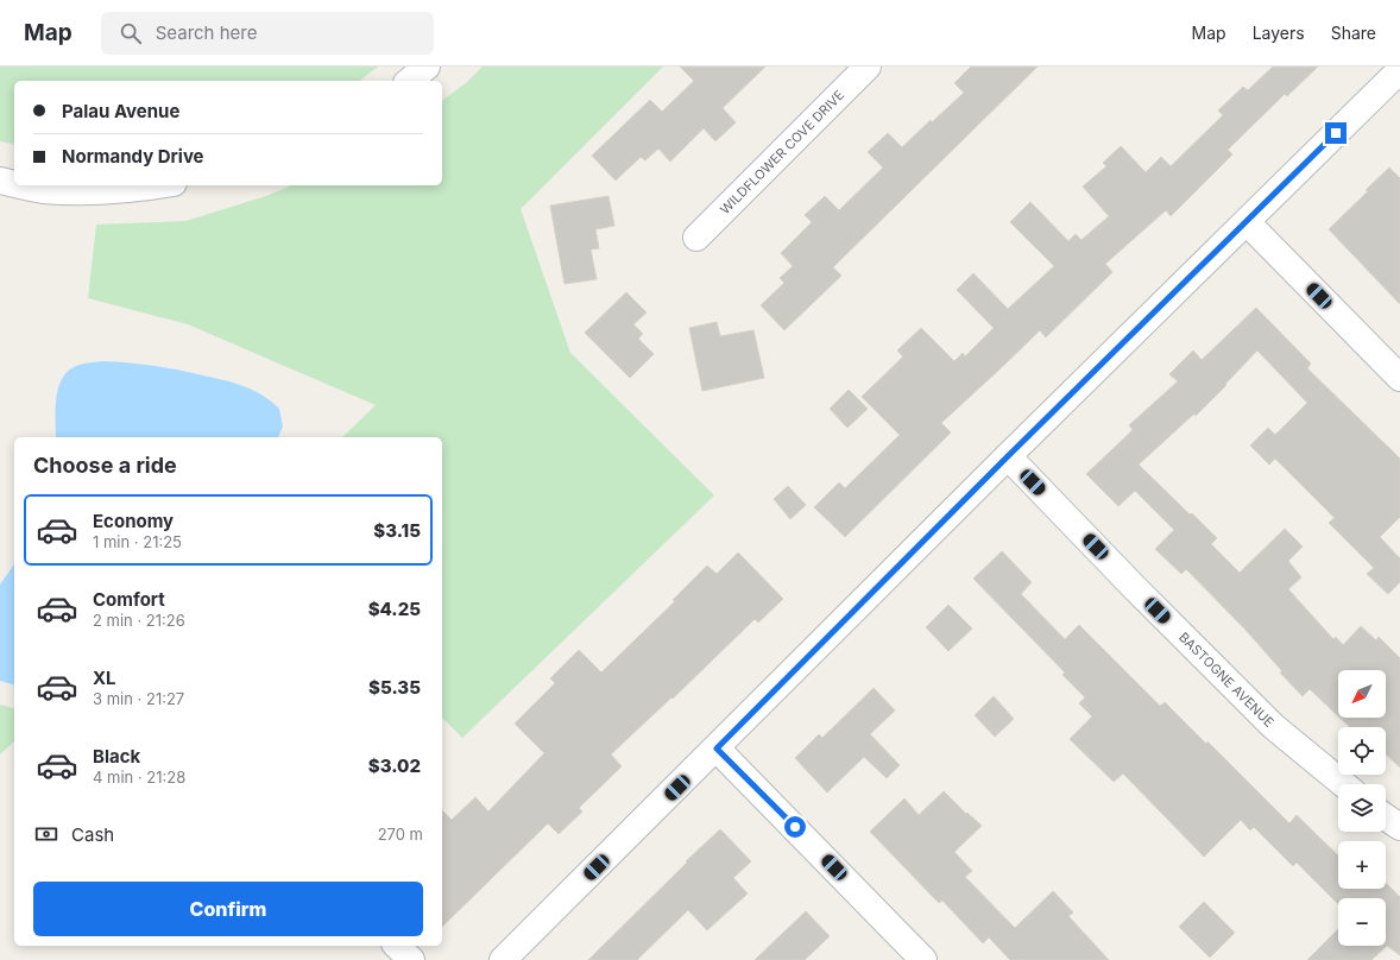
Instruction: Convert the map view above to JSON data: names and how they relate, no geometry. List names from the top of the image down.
{
  "streets": {
    "street": ["WILDFLOWER COVE DRIVE", "BASTOGNE AVENUE"]
  },
  "north": "bottom left",
  "page": {
    "header": "Map",
    "search": "Search here",
    "nav": ["Map", "Layers", "Share"],
    "banner": ["Palau Avenue", "Normandy Drive"],
    "heading": "Choose a ride",
    "list": [
      {
        "name": "Economy",
        "note": "1 min · 21:25",
        "value": "$3.15"
      },
      {
        "name": "Comfort",
        "note": "2 min · 21:26",
        "value": "$4.25"
      },
      {
        "name": "XL",
        "note": "3 min · 21:27",
        "value": "$5.35"
      },
      {
        "name": "Black",
        "note": "4 min · 21:28",
        "value": "$3.02"
      }
    ],
    "map_buttons": ["+", "−"],
    "pay": ["Cash", "270 m"],
    "buttons": "Confirm"
  }
}
